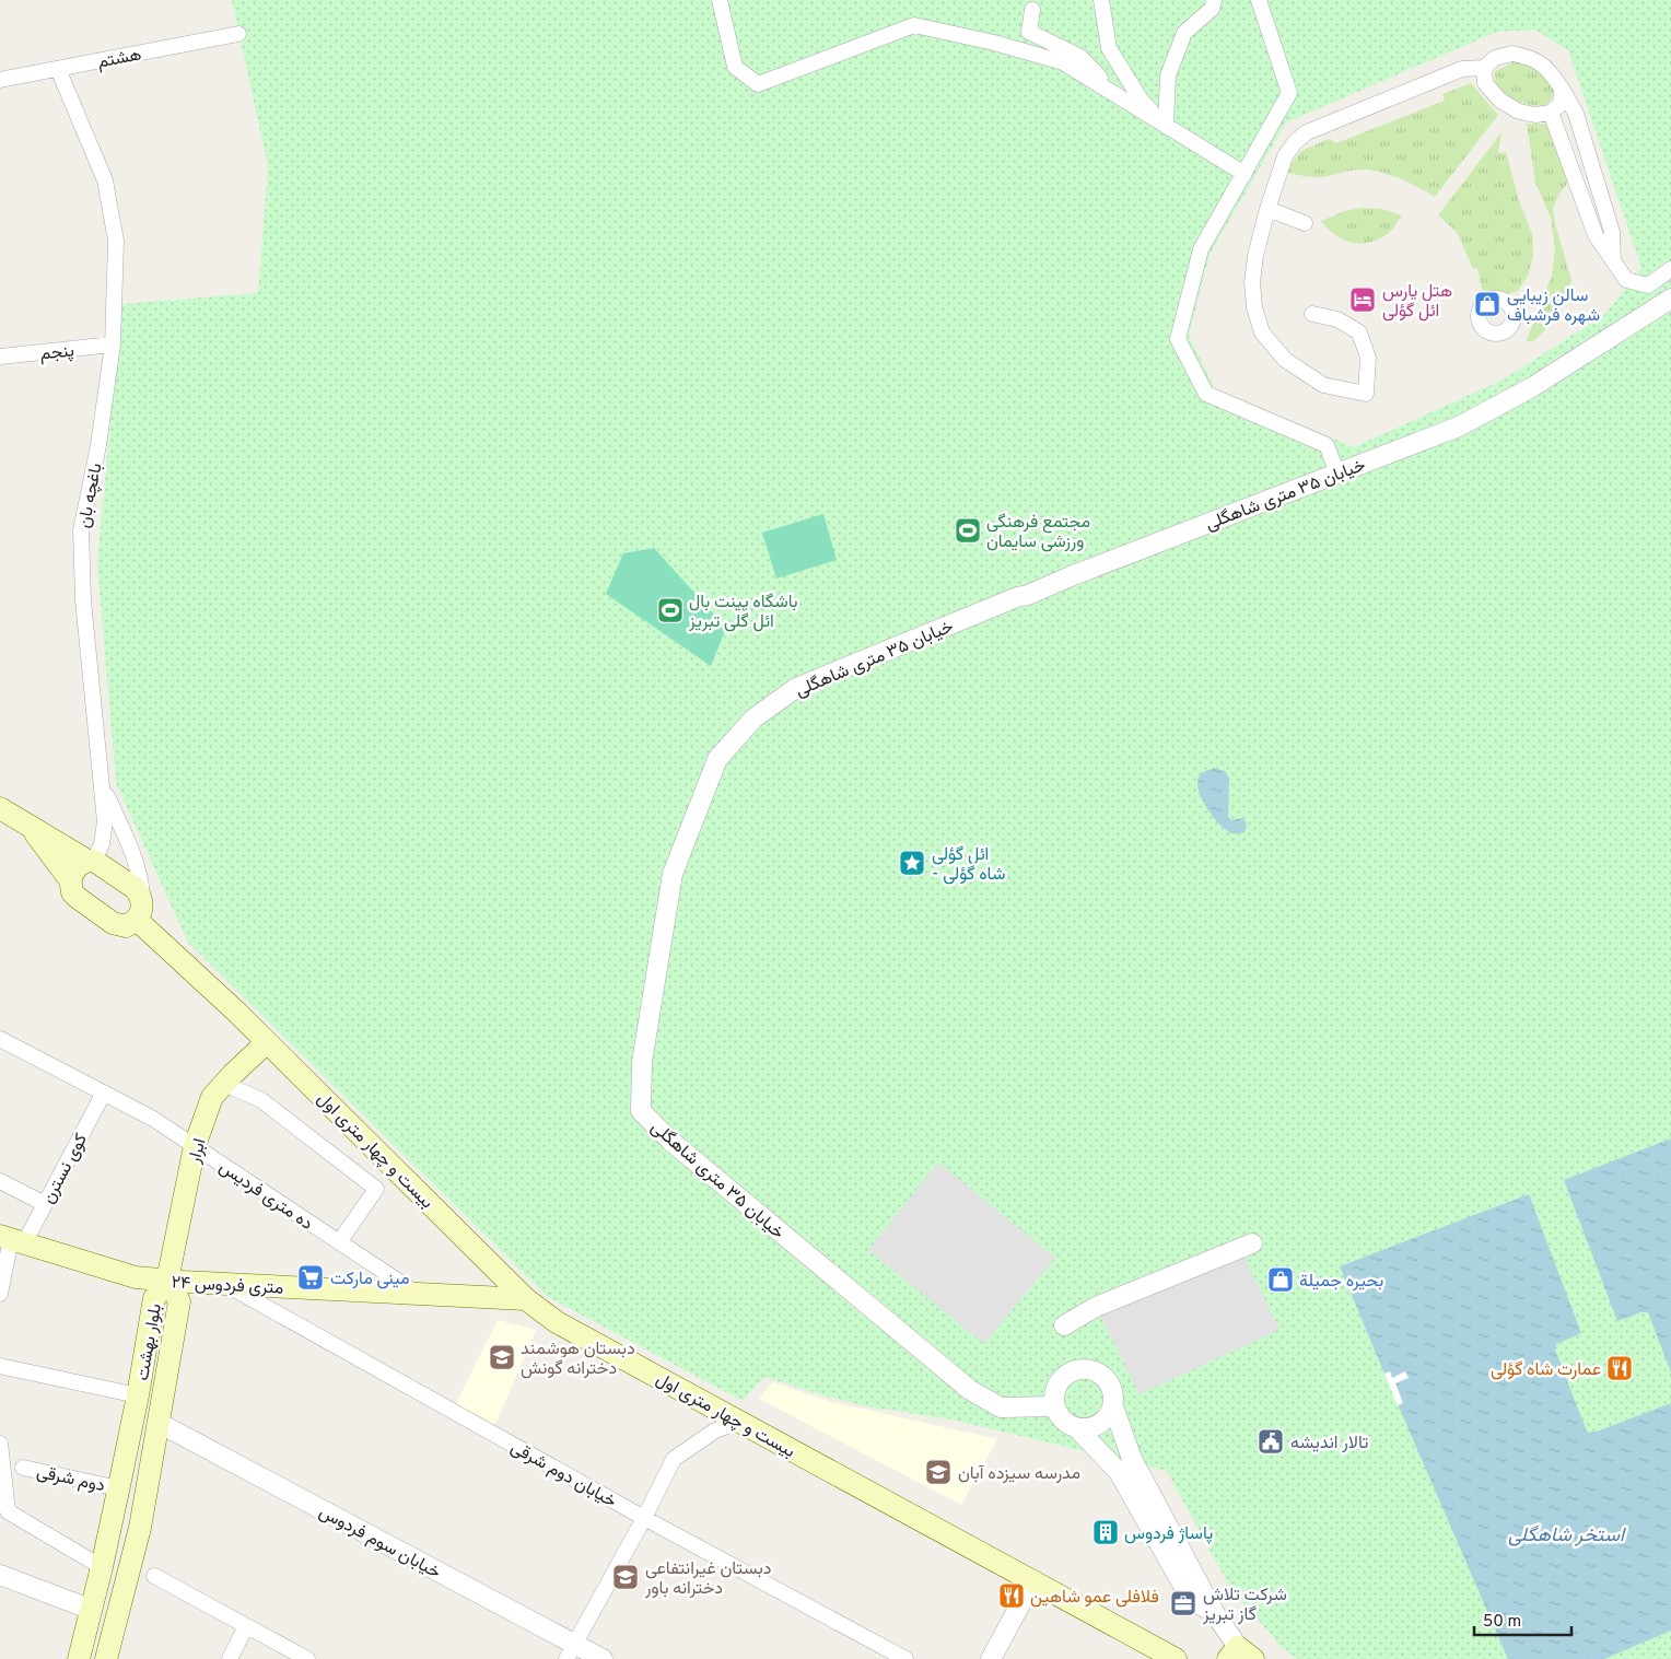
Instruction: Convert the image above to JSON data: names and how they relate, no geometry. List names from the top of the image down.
{
  "streets": {
    "main road": [
      "بیست و چهار متری اول",
      "ابرار",
      "۲۴ متری فردوس",
      "بلوار بهشت"
    ],
    "street": [
      "هشتم",
      "پنجم",
      "خیابان ۳۵ متری شاهگلی",
      "باغچه بان",
      "کوی نسترن",
      "ده متری فردیس",
      "خیابان دوم شرقی",
      "دوم شرقی",
      "خیابان سوم فردوس"
    ]
  },
  "crossings": [
    ["هشتم", "باغچه بان"],
    ["پنجم", "باغچه بان"],
    ["باغچه بان", "بیست و چهار متری اول"],
    ["بیست و چهار متری اول", "ابرار"],
    ["بیست و چهار متری اول", "۲۴ متری فردوس"],
    ["ابرار", "ده متری فردیس"],
    ["ابرار", "۲۴ متری فردوس"],
    ["ابرار", "بلوار بهشت"],
    ["کوی نسترن", "ده متری فردیس"],
    ["کوی نسترن", "۲۴ متری فردوس"],
    ["ده متری فردیس", "۲۴ متری فردوس"],
    ["۲۴ متری فردوس", "بلوار بهشت"],
    ["۲۴ متری فردوس", "خیابان دوم شرقی"],
    ["بلوار بهشت", "دوم شرقی"],
    ["بلوار بهشت", "خیابان سوم فردوس"]
  ],
  "water": ["استخر شاهگلی"],
  "places": {
    "hotel": ["هتل پارس ائل گؤلی"],
    "shop": ["سالن زیبایی شهره فرشباف", "بحیره جمیلة"],
    "sports": ["مجتمع فرهنگی ورزشی سایمان", "باشگاه پینت بال ائل گلی تبریز"],
    "place": ["ائل گؤلی - شاه گؤلی"],
    "supermarket": ["مینی مارکت"],
    "school or university": ["دبستان هوشمند دخترانه گونش", "مدرسه سیزده آبان", "دبستان غیرانتفاعی دخترانه باور"],
    "restaurant": ["عمارت شاه گؤلی", "فلافلی عمو شاهین"],
    "public building": ["تالار اندیشه"],
    "building": ["پاساژ فردوس"],
    "office": ["شرکت تلاش گاز تبریز"]
  },
  "scale_bar": "50 m"
}
